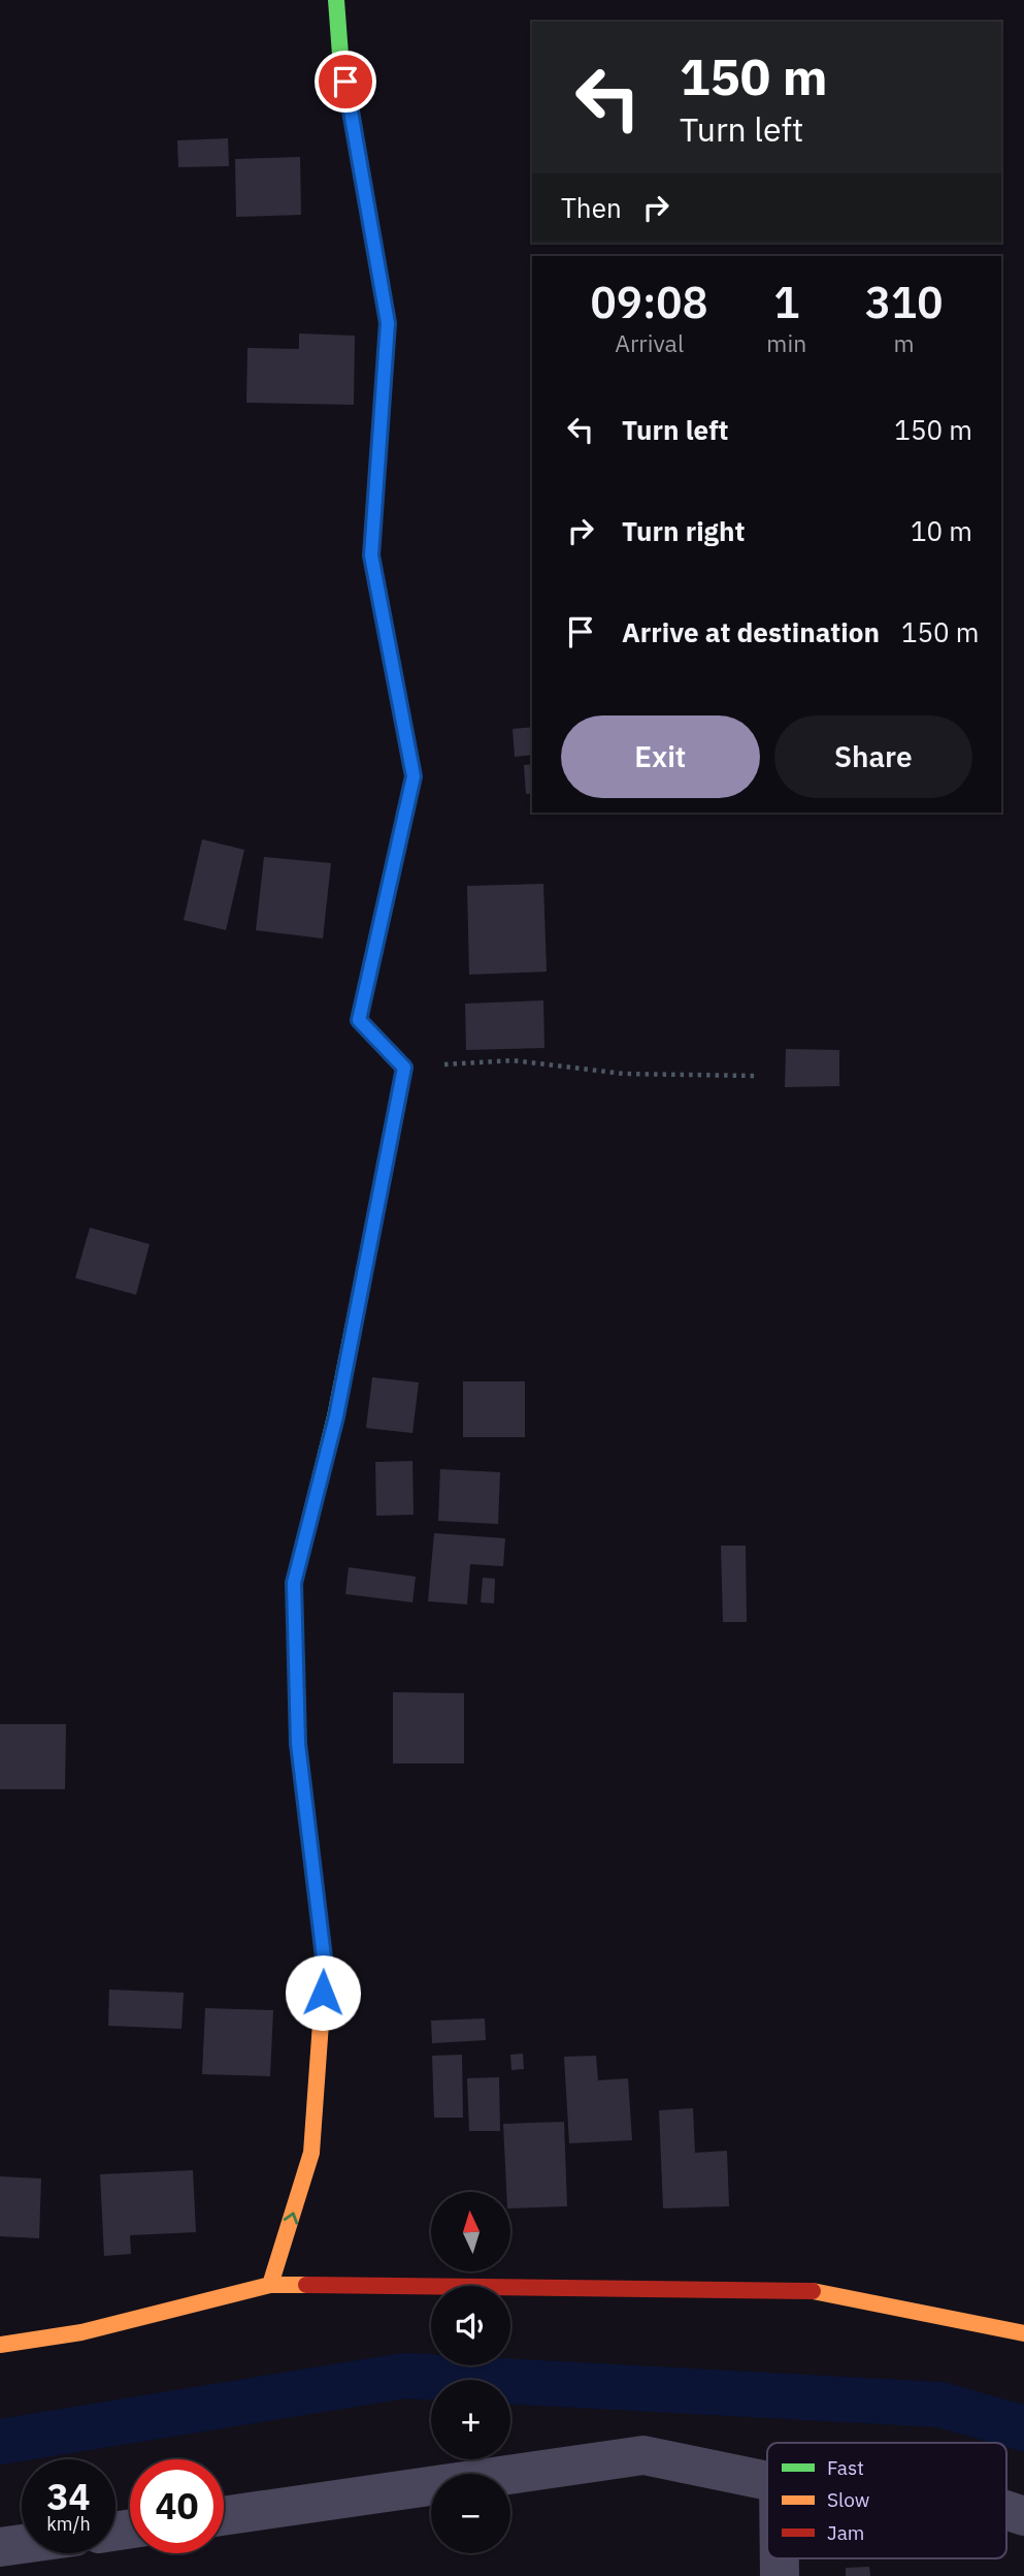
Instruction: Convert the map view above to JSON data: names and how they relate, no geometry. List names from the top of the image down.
{
  "legend": ["Fast", "Slow", "Jam"],
  "north": "top",
  "page": {
    "turn": ["150 m", "Turn left"],
    "then": "Then",
    "eta": [
      "09:08",
      "Arrival",
      "1",
      "min",
      "310",
      "m"
    ],
    "list": [
      {
        "name": "Turn left",
        "value": "150 m"
      },
      {
        "name": "Turn right",
        "value": "10 m"
      },
      {
        "name": "Arrive at destination",
        "value": "150 m"
      }
    ],
    "buttons": ["Exit", "Share"],
    "map_buttons": ["+", "−"],
    "speed": "34 km/h",
    "limit": "40"
  }
}
